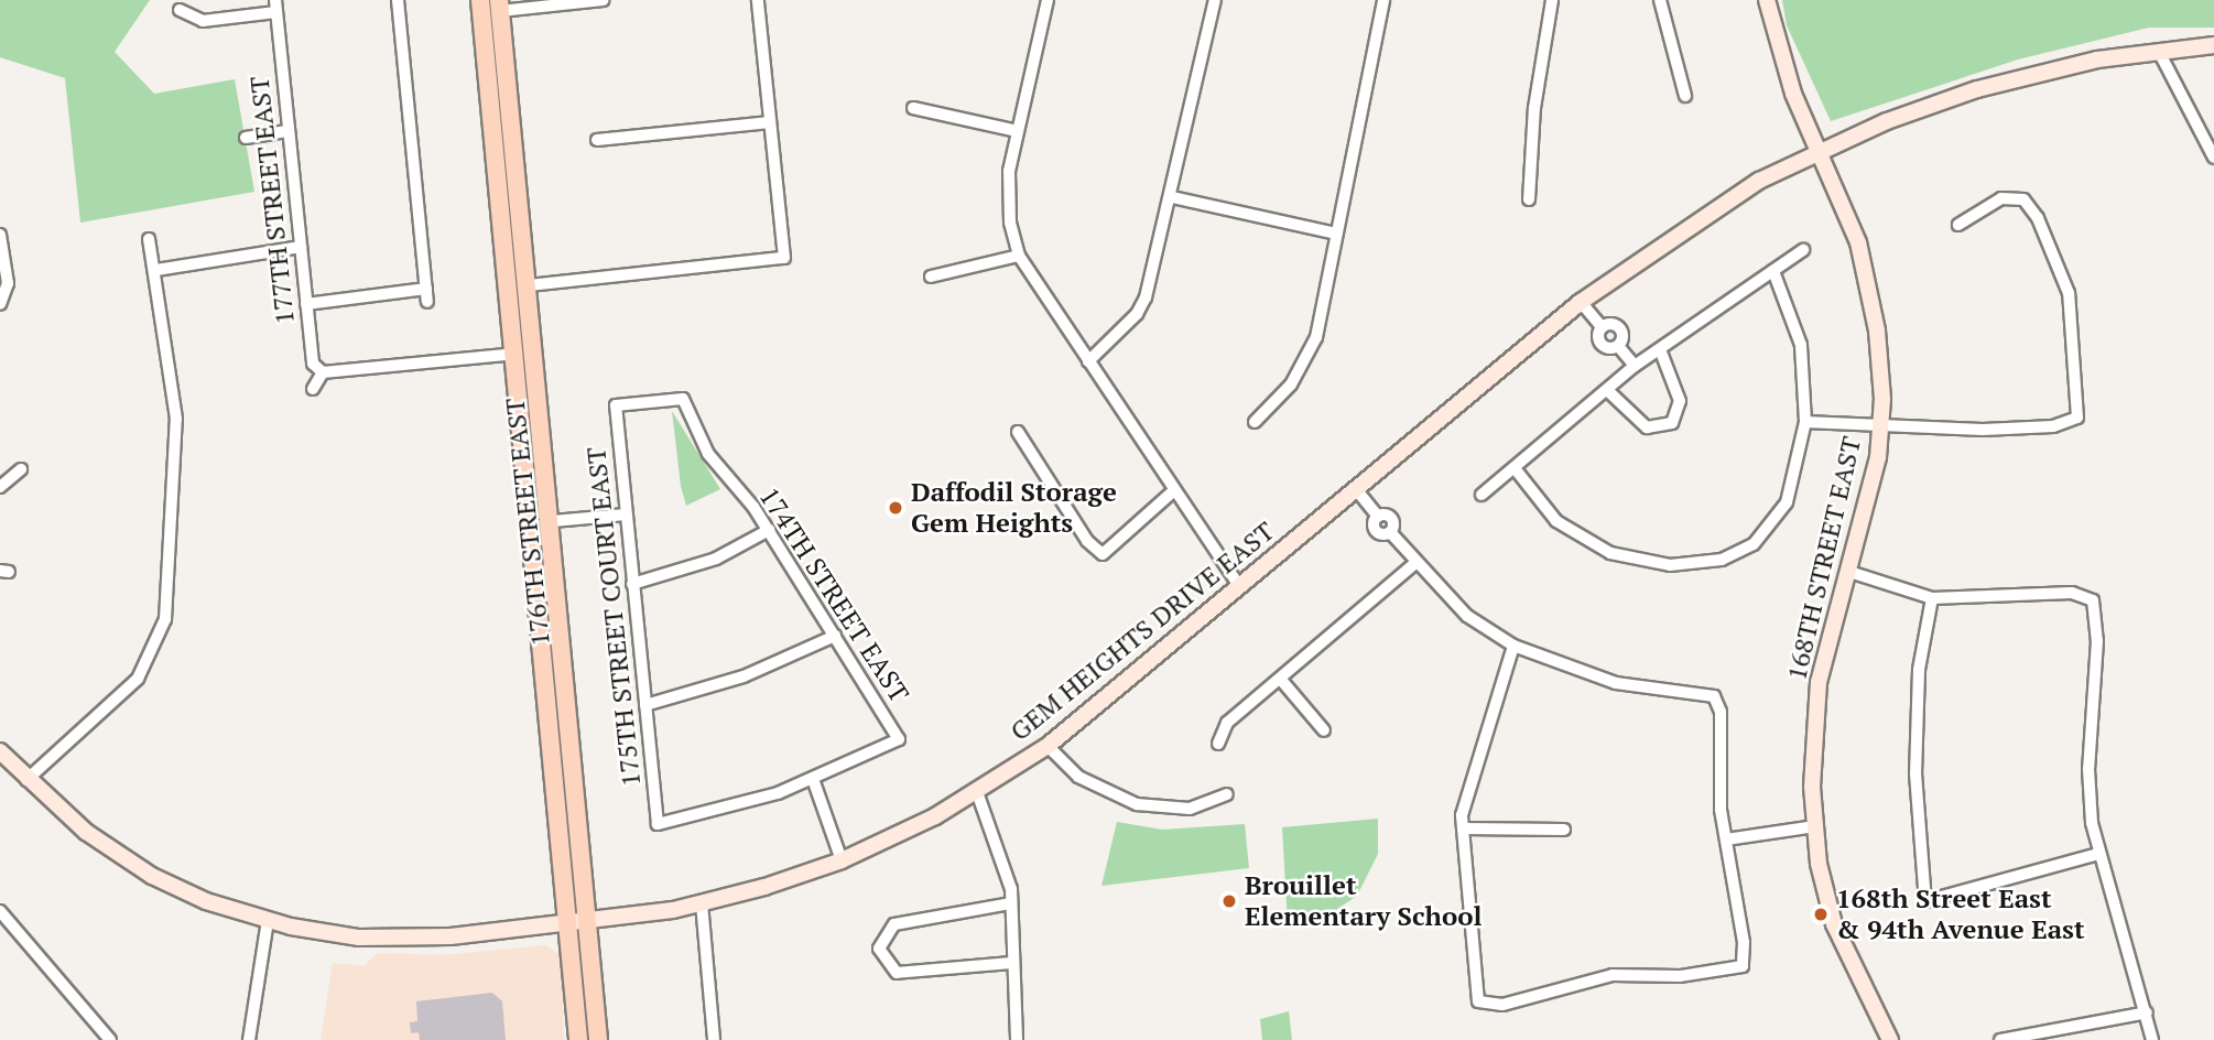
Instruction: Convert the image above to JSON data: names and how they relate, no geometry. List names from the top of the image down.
{
  "streets": {
    "main road": ["176TH STREET EAST"],
    "street": [
      "177TH STREET EAST",
      "168TH STREET EAST",
      "174TH STREET EAST",
      "175TH STREET COURT EAST",
      "GEM HEIGHTS DRIVE EAST"
    ]
  },
  "crossings": [
    ["176TH STREET EAST", "GEM HEIGHTS DRIVE EAST"],
    ["168TH STREET EAST", "GEM HEIGHTS DRIVE EAST"],
    ["174TH STREET EAST", "175TH STREET COURT EAST"]
  ],
  "places": ["Daffodil Storage Gem Heights", "Brouillet Elementary School", "168th Street East & 94th Avenue East"]
}
